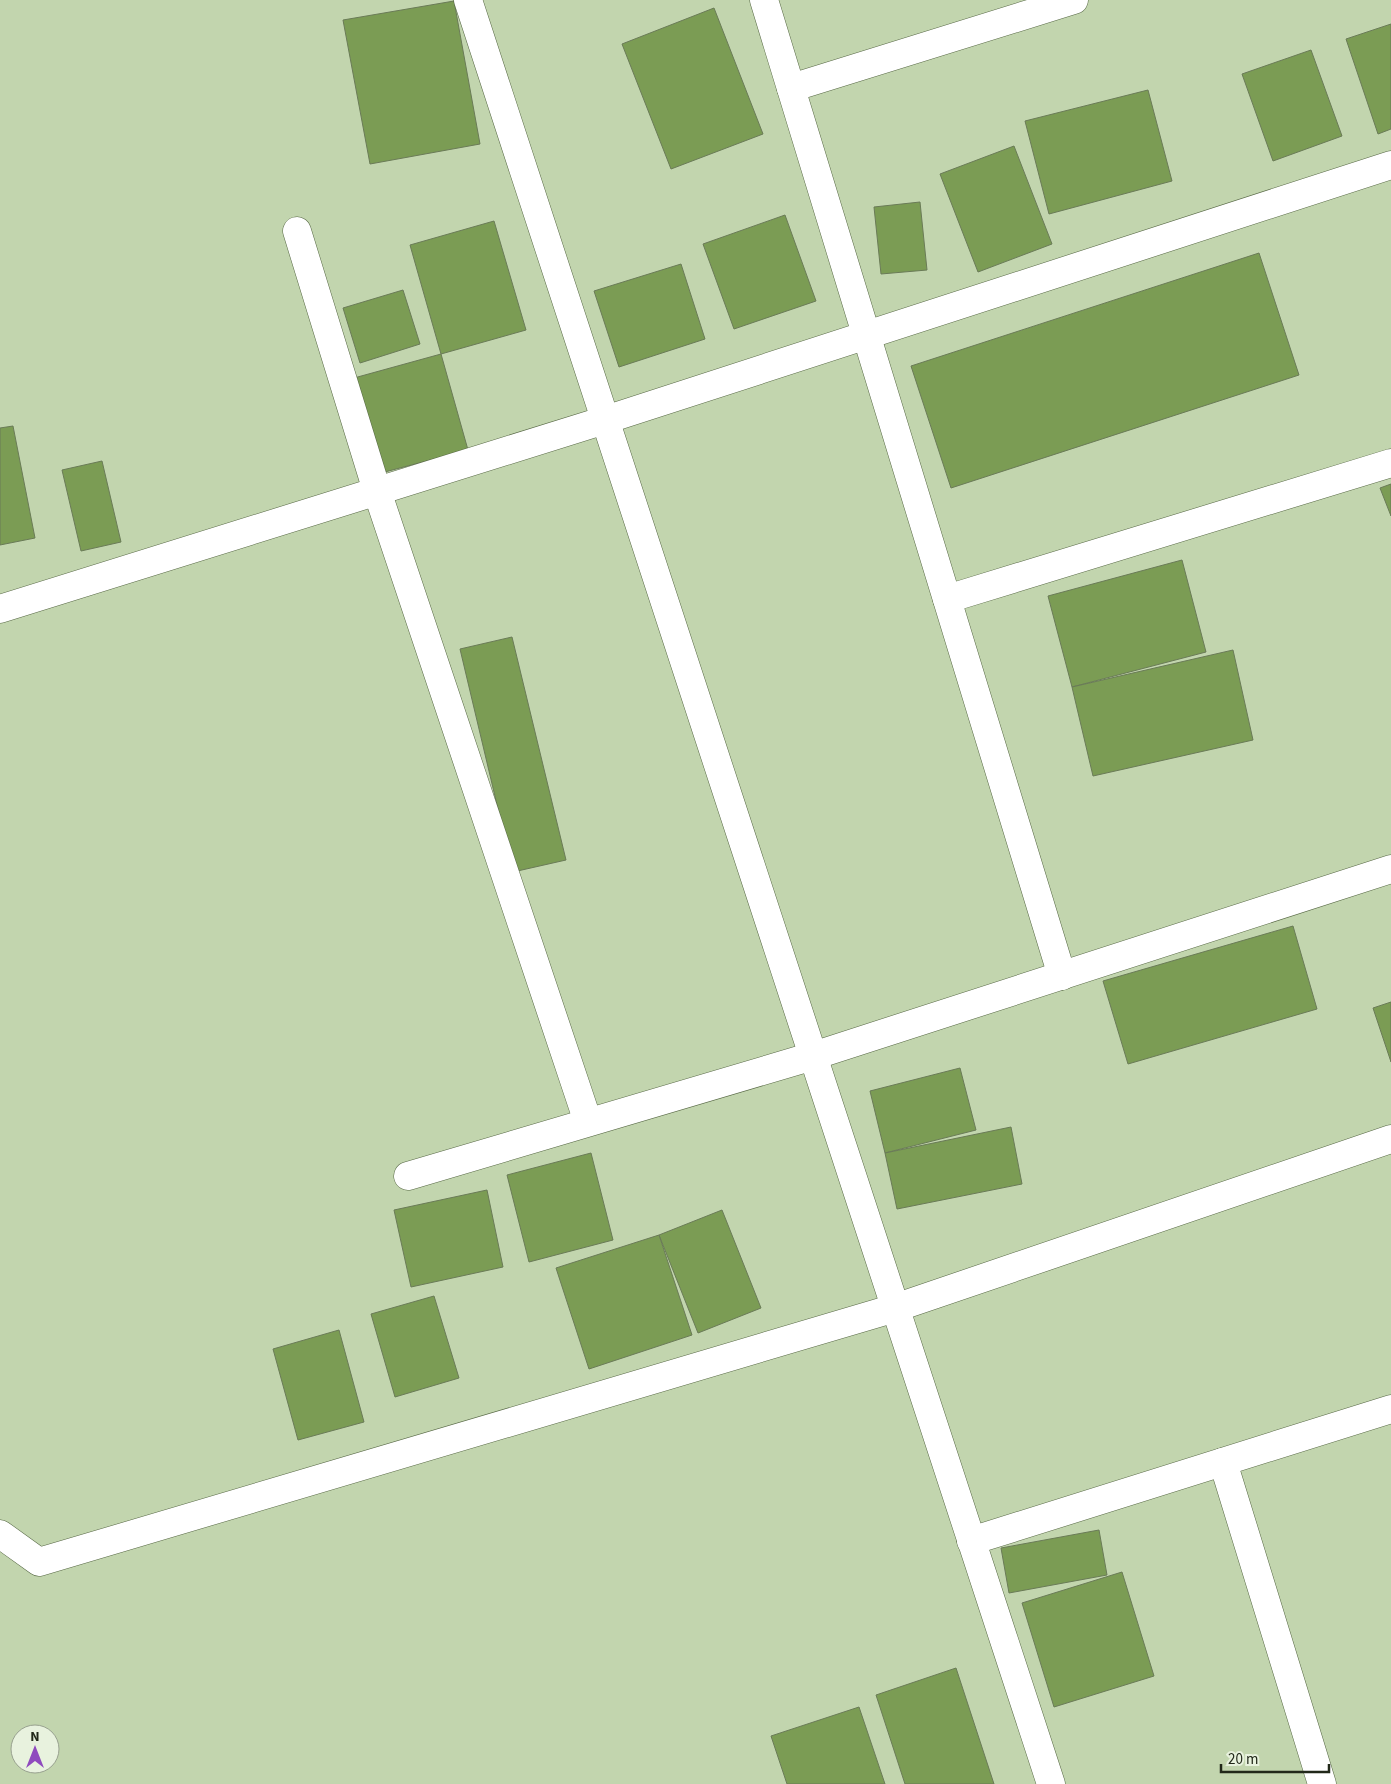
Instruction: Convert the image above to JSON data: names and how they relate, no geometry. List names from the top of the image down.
{
  "scale_bar": "20 m",
  "north": "top"
}
